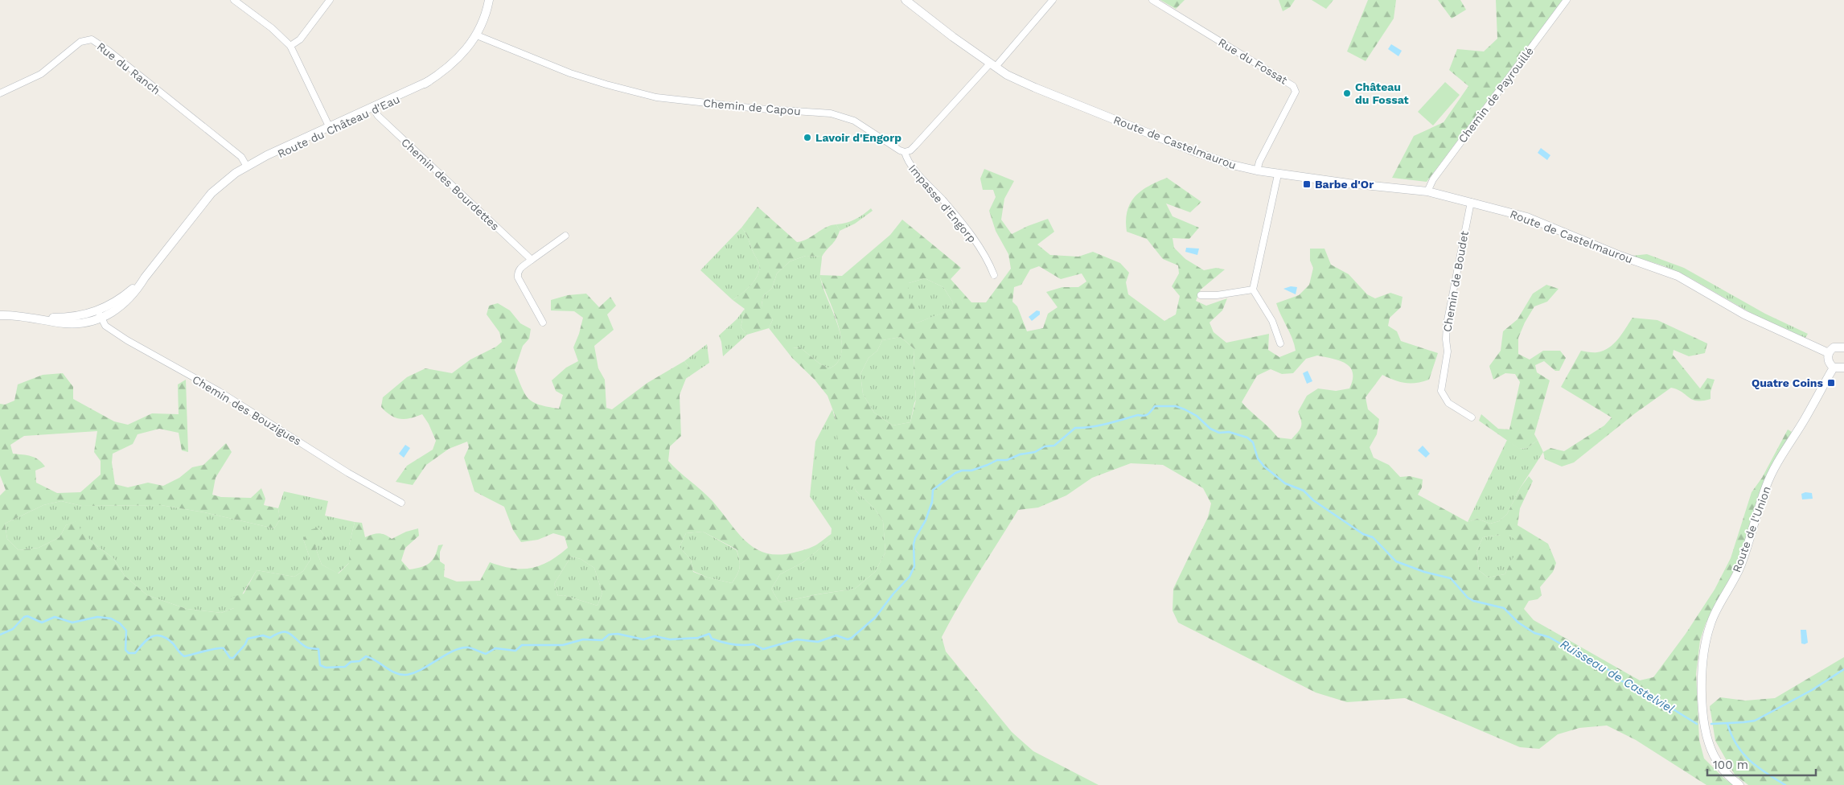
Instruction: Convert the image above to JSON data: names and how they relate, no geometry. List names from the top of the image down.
{
  "streets": {
    "street": [
      "Rue du Fossat",
      "Rue du Ranch",
      "Chemin de Payrouillé",
      "Chemin de Capou",
      "Route du Château d'Eau",
      "Route de Castelmaurou",
      "Chemin des Bourdettes",
      "Impasse d'Engorp",
      "Chemin de Boudet",
      "Chemin des Bouzigues",
      "Route de l'Union"
    ]
  },
  "crossings": [
    ["Rue du Fossat", "Route de Castelmaurou"],
    ["Rue du Ranch", "Route du Château d'Eau"],
    ["Chemin de Payrouillé", "Route de Castelmaurou"],
    ["Chemin de Capou", "Route du Château d'Eau"],
    ["Chemin de Capou", "Impasse d'Engorp"],
    ["Route du Château d'Eau", "Chemin des Bourdettes"],
    ["Route du Château d'Eau", "Chemin des Bouzigues"],
    ["Route de Castelmaurou", "Chemin de Boudet"]
  ],
  "water": ["Ruisseau de Castelviel"],
  "places": {
    "other": ["Château du Fossat", "Lavoir d'Engorp"],
    "transit": ["Barbe d'Or", "Quatre Coins"]
  },
  "scale_bar": "100 m"
}
